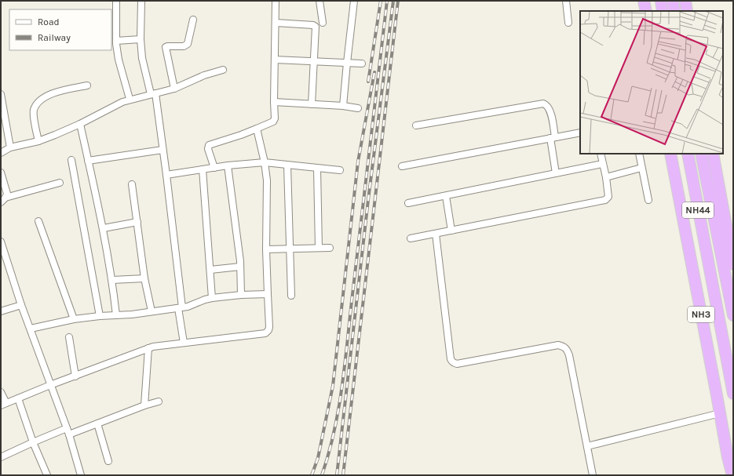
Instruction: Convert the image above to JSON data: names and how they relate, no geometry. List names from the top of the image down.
{
  "streets": {
    "highway": ["NH44", "NH3"]
  },
  "legend": ["Road", "Railway"]
}
